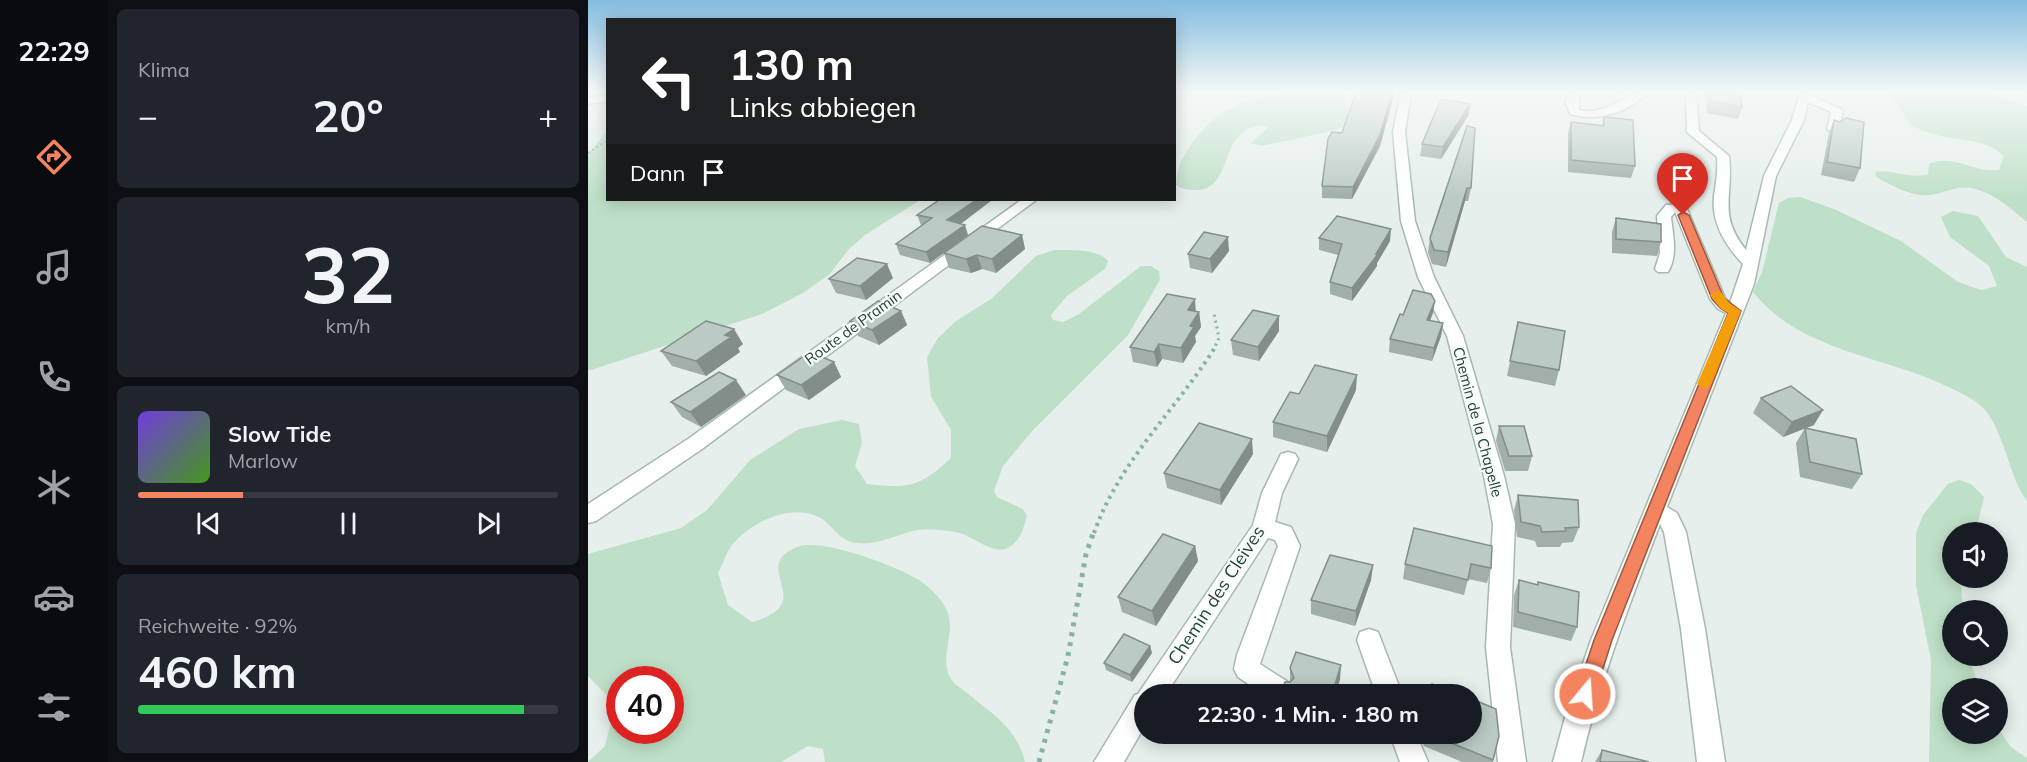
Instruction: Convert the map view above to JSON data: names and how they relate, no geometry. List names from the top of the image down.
{
  "streets": {
    "street": ["Route de Pramin", "Chemin de la Chapelle", "Chemin des Cleives"]
  },
  "page": {
    "tabs": "22:29",
    "tile": [
      "Klima",
      ["32", "km/h"],
      ["Reichweite · 92%", "460 km"]
    ],
    "turn": ["130 m", "Links abbiegen"],
    "heat": ["−", "20°", "+"],
    "then": "Dann",
    "song": ["Slow Tide", "Marlow"],
    "limit": "40",
    "trip": "22:30 · 1 Min. · 180 m"
  }
}
